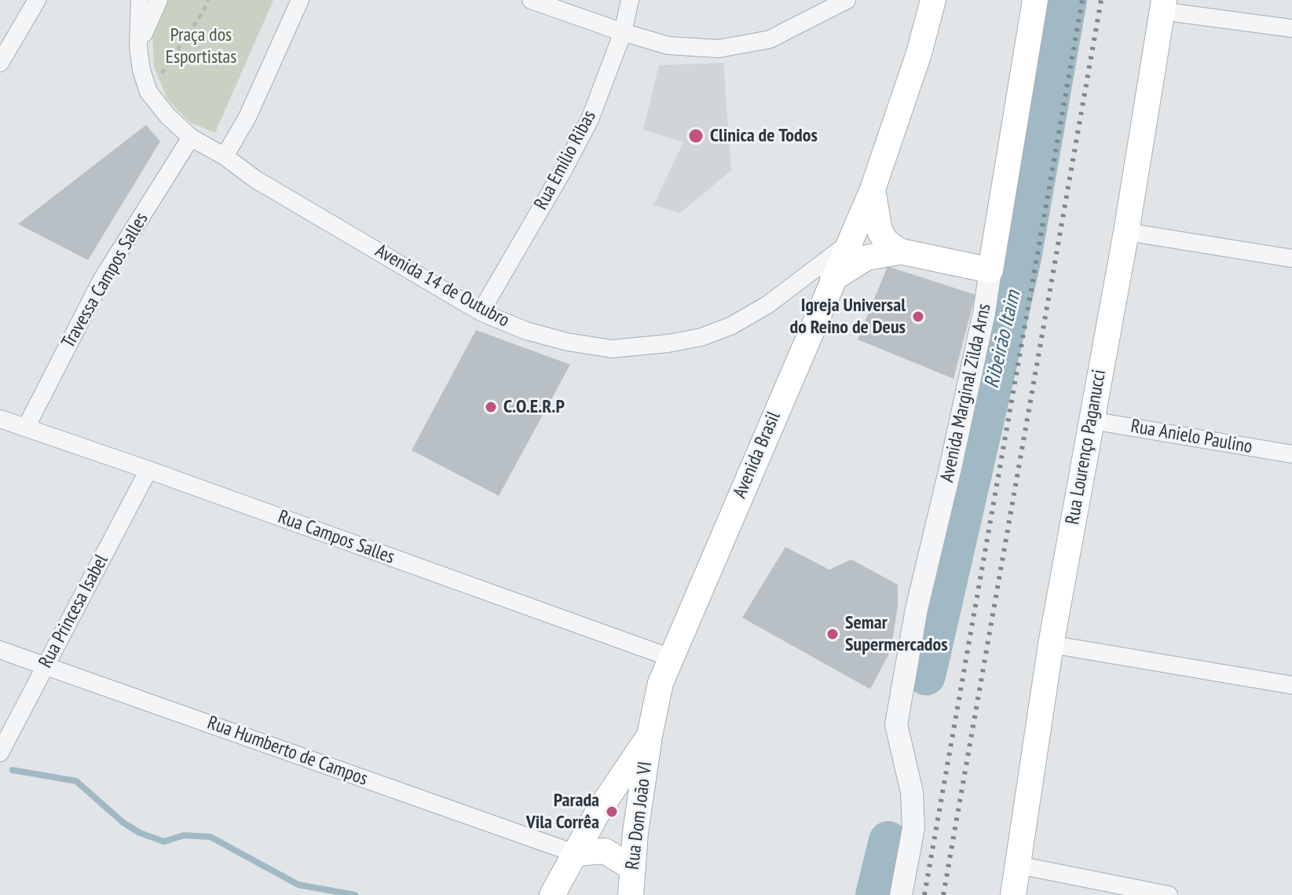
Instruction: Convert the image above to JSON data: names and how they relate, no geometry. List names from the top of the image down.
{
  "streets": {
    "main road": [
      "Avenida Marginal Zilda Arns",
      "Rua Lourenço Paganucci",
      "Avenida Brasil",
      "Rua Dom João VI"
    ],
    "street": [
      "Rua Emílio Ribas",
      "Travessa Campos Salles",
      "Avenida 14 de Outubro",
      "Rua Anielo Paulino",
      "Rua Campos Salles",
      "Rua Princesa Isabel",
      "Rua Humberto de Campos"
    ]
  },
  "crossings": [
    ["Rua Emílio Ribas", "Avenida 14 de Outubro"],
    ["Travessa Campos Salles", "Avenida 14 de Outubro"],
    ["Travessa Campos Salles", "Rua Campos Salles"],
    ["Avenida 14 de Outubro", "Avenida Brasil"],
    ["Rua Anielo Paulino", "Rua Lourenço Paganucci"],
    ["Avenida Brasil", "Rua Campos Salles"],
    ["Avenida Brasil", "Rua Humberto de Campos"],
    ["Avenida Brasil", "Rua Dom João VI"],
    ["Rua Campos Salles", "Rua Princesa Isabel"],
    ["Rua Princesa Isabel", "Rua Humberto de Campos"]
  ],
  "water": ["Ribeirão Itaim"],
  "parks": ["Praça dos Esportistas"],
  "places": [
    "Clinica de Todos",
    "Igreja Universal do Reino de Deus",
    "C.O.E.R.P",
    "Semar Supermercados",
    "Parada Vila Corrêa"
  ]
}
